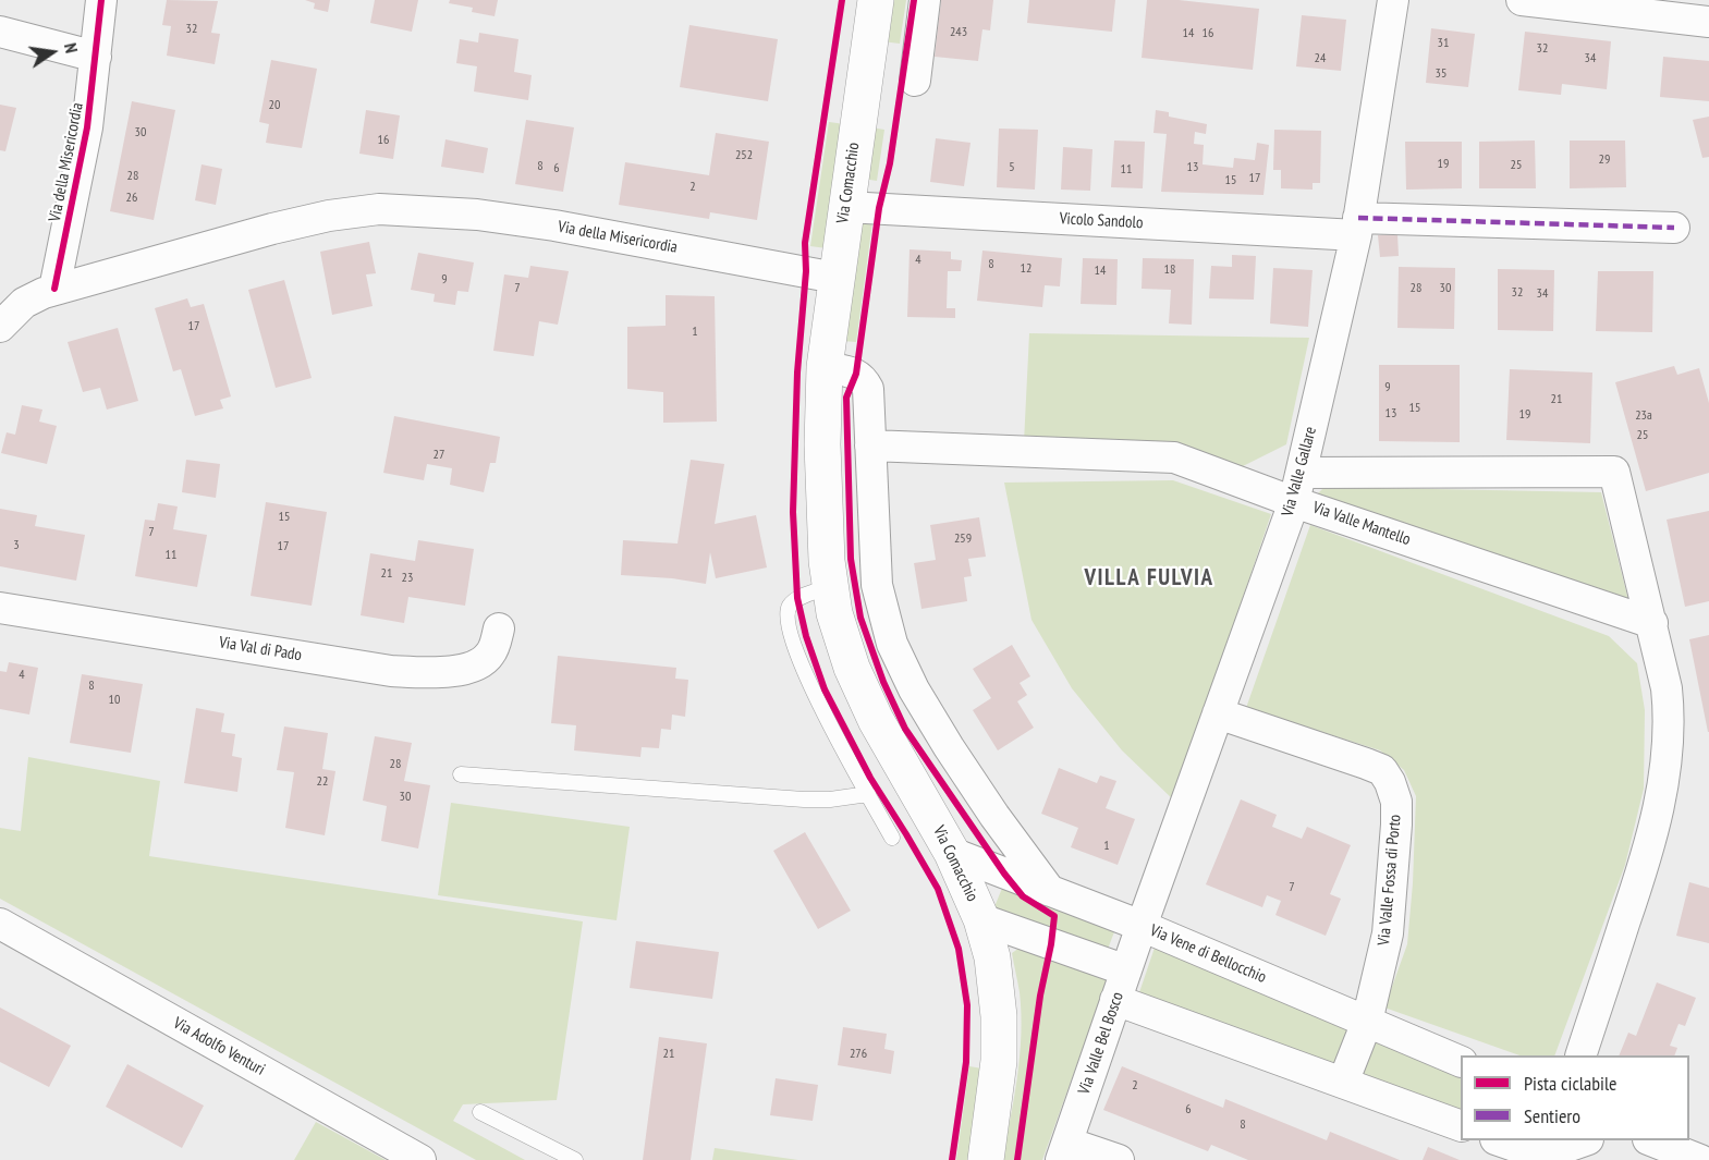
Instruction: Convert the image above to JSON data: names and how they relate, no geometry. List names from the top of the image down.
{
  "streets": {
    "main road": ["Via Comacchio"],
    "street": [
      "Via della Misericordia",
      "Vicolo Sandolo",
      "Via Valle Gallare",
      "Via Valle Mantello",
      "Via Val di Pado",
      "Via Valle Fossa di Porto",
      "Via Vene di Bellocchio",
      "Via Valle Bel Bosco",
      "Via Adolfo Venturi"
    ]
  },
  "crossings": [
    ["Via della Misericordia", "Via Comacchio"],
    ["Via Comacchio", "Vicolo Sandolo"],
    ["Via Comacchio", "Via Vene di Bellocchio"],
    ["Vicolo Sandolo", "Via Valle Gallare"],
    ["Via Valle Gallare", "Via Valle Mantello"],
    ["Via Valle Gallare", "Via Valle Fossa di Porto"],
    ["Via Valle Gallare", "Via Vene di Bellocchio"],
    ["Via Valle Gallare", "Via Valle Bel Bosco"],
    ["Via Valle Fossa di Porto", "Via Vene di Bellocchio"],
    ["Via Vene di Bellocchio", "Via Valle Bel Bosco"]
  ],
  "districts": ["VILLA FULVIA"],
  "house_numbers": [
    "32",
    "243",
    "14",
    "16",
    "31",
    "32",
    "24",
    "34",
    "35",
    "20",
    "30",
    "16",
    "252",
    "29",
    "19",
    "25",
    "8",
    "5",
    "13",
    "6",
    "11",
    "28",
    "17",
    "15",
    "2",
    "26",
    "4",
    "8",
    "12",
    "18",
    "14",
    "9",
    "7",
    "28",
    "30",
    "32",
    "34",
    "17",
    "1",
    "9",
    "21",
    "15",
    "13",
    "19",
    "23a",
    "25",
    "27",
    "15",
    "7",
    "259",
    "3",
    "17",
    "11",
    "21",
    "23",
    "4",
    "8",
    "10",
    "28",
    "22",
    "30",
    "1",
    "7",
    "21",
    "276",
    "2",
    "6",
    "8"
  ],
  "legend": ["Pista ciclabile", "Sentiero"],
  "north": "right"
}
